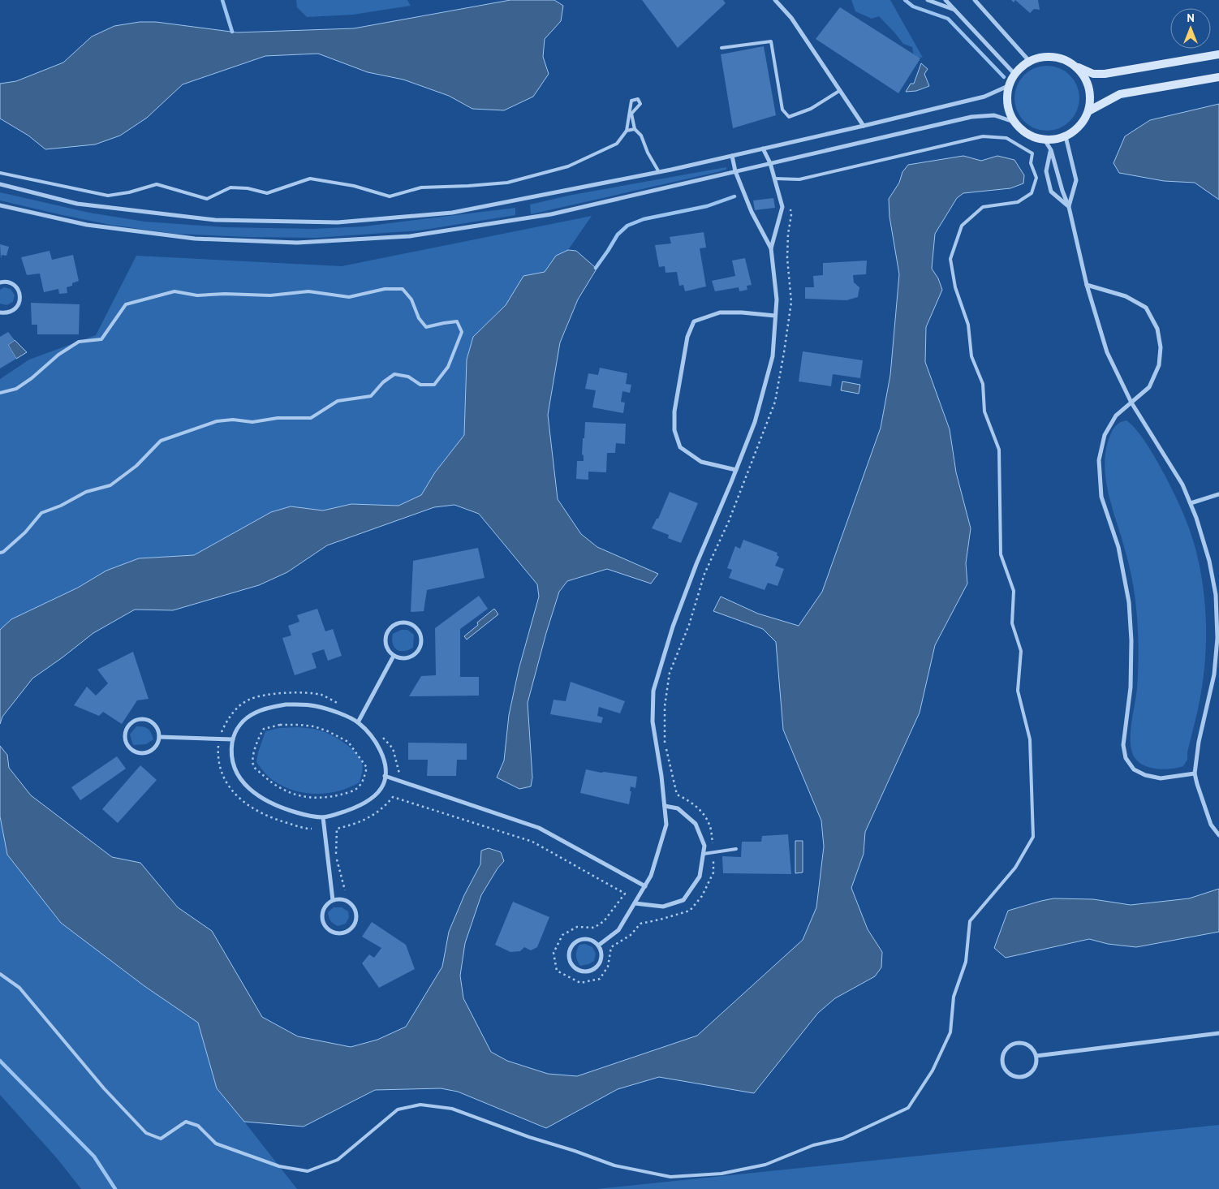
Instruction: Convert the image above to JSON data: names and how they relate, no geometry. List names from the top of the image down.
{
  "north": "top"
}
